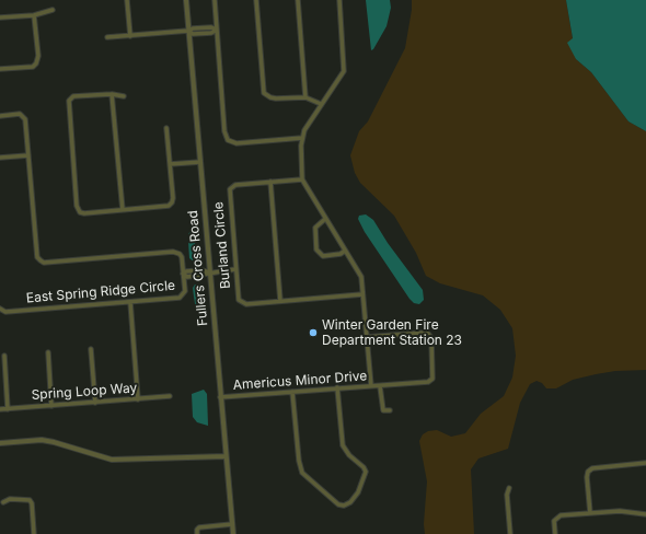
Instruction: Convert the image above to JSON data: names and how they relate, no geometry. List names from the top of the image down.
{
  "streets": {
    "street": [
      "Burland Circle",
      "Fullers Cross Road",
      "East Spring Ridge Circle",
      "Americus Minor Drive",
      "Spring Loop Way"
    ]
  },
  "crossings": [
    ["Fullers Cross Road", "Americus Minor Drive"]
  ],
  "places": ["Winter Garden Fire Department Station 23"]
}
